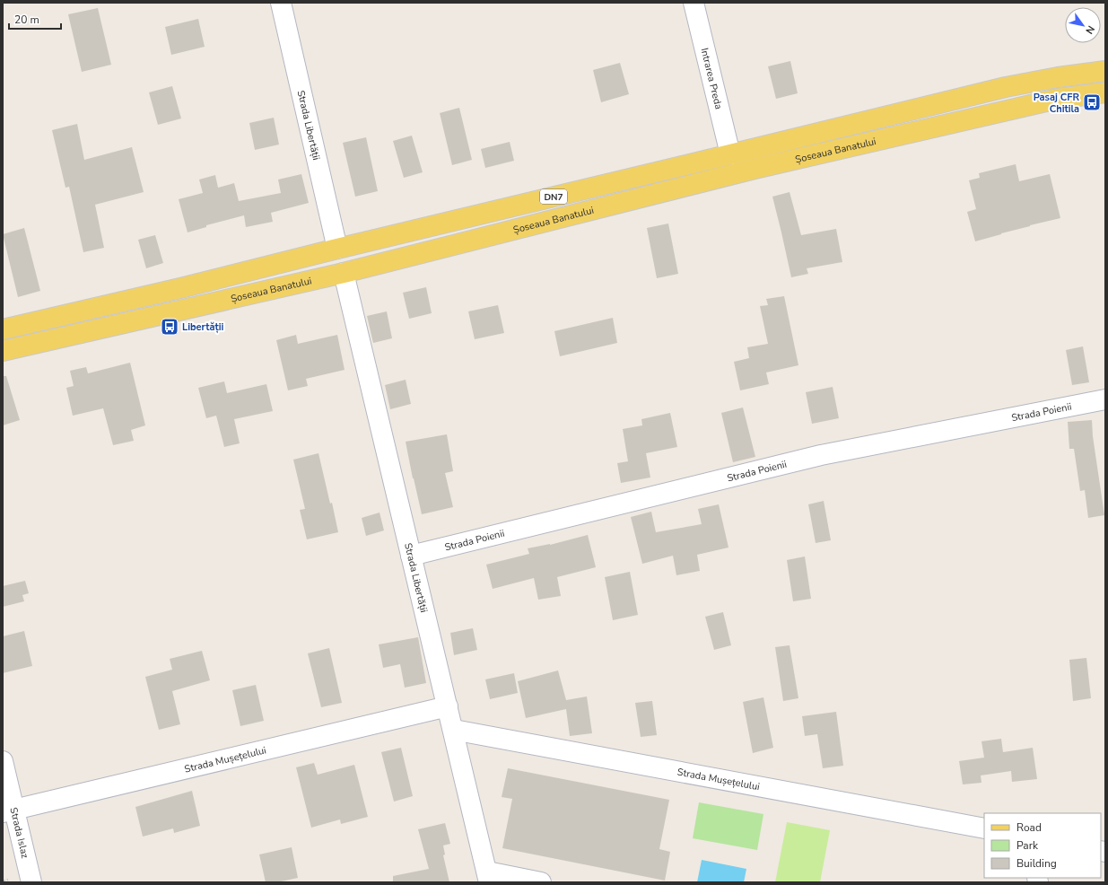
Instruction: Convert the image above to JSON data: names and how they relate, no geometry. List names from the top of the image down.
{
  "streets": {
    "main road": ["Șoseaua Banatului", "DN7"],
    "street": [
      "Intrarea Preda",
      "Strada Libertății",
      "Strada Poienii",
      "Strada Mușețelului",
      "Strada Islaz"
    ]
  },
  "crossings": [
    ["Intrarea Preda", "Șoseaua Banatului"],
    ["Strada Libertății", "Șoseaua Banatului"],
    ["Strada Libertății", "Strada Poienii"],
    ["Strada Libertății", "Strada Mușețelului"],
    ["Strada Mușețelului", "Strada Islaz"]
  ],
  "places": {
    "bus stop": ["Pasaj CFR Chitila", "Libertății"]
  },
  "legend": ["Road", "Park", "Building"],
  "scale_bar": "20 m",
  "north": "bottom right"
}
